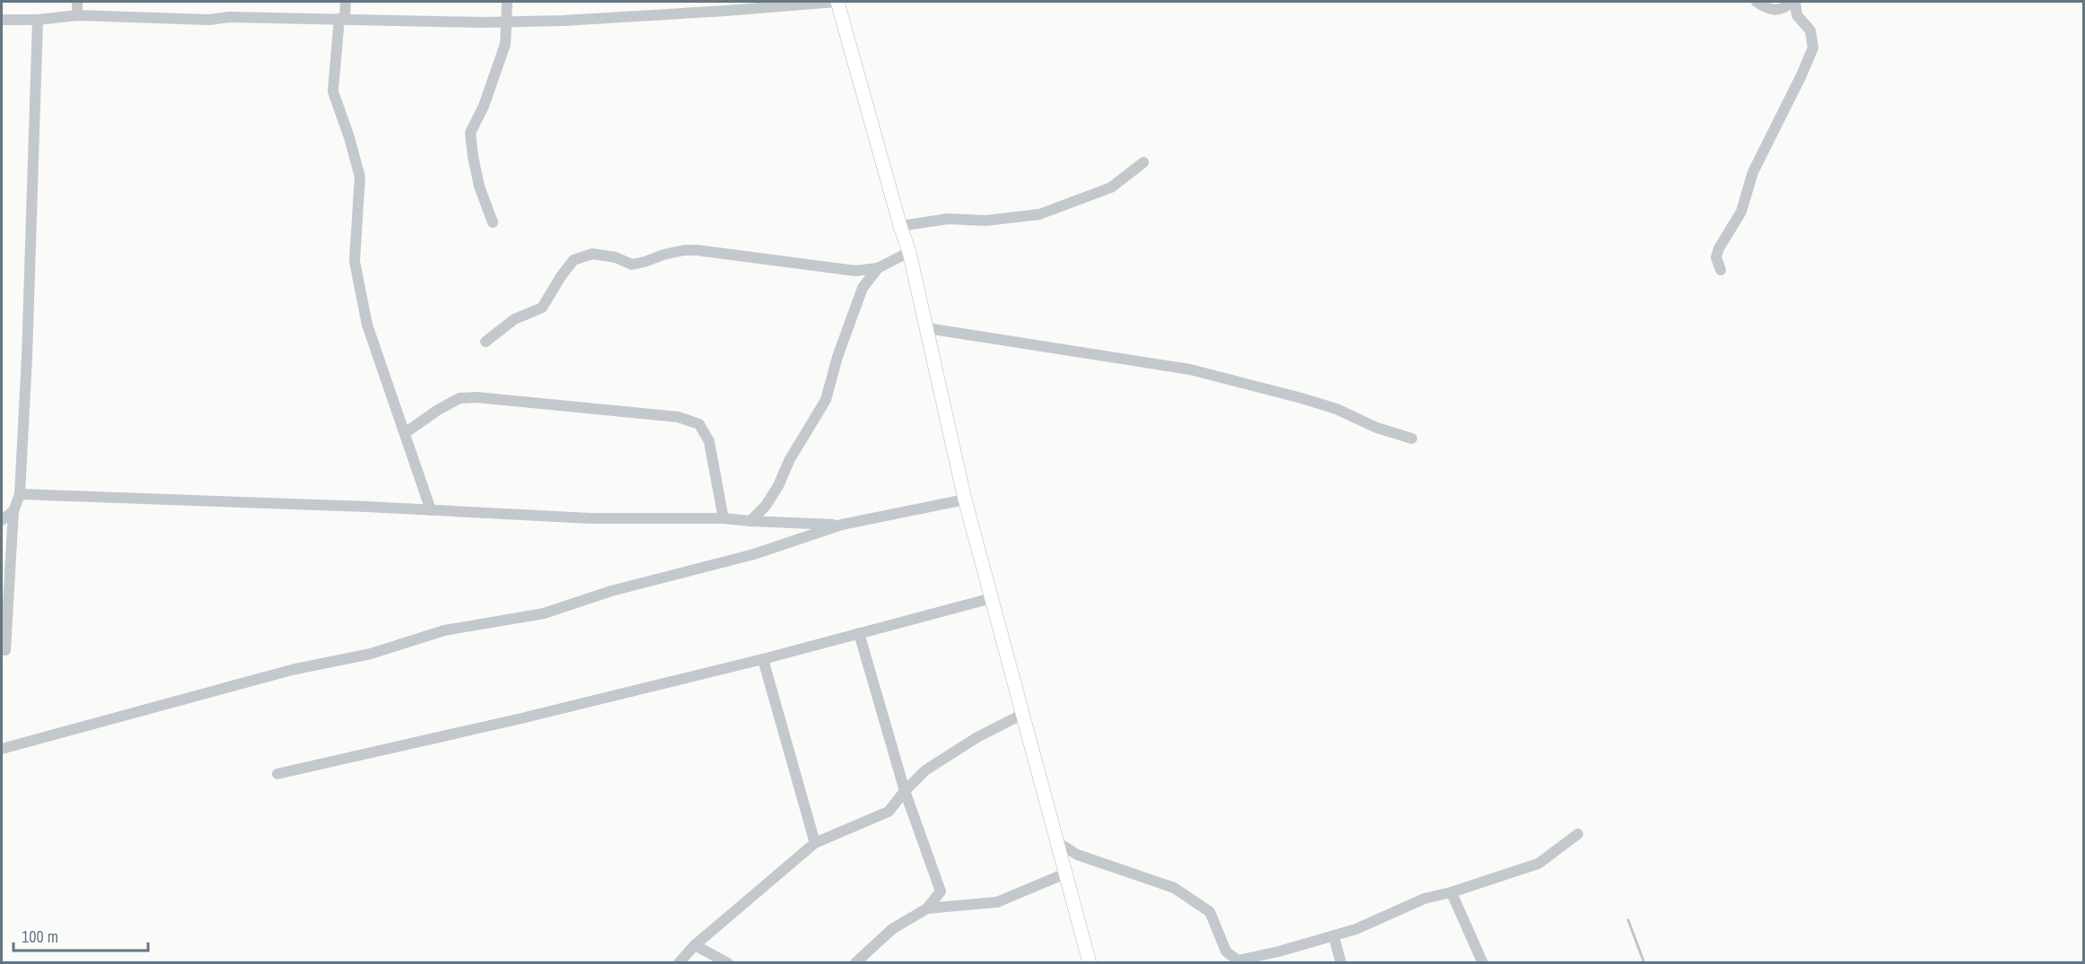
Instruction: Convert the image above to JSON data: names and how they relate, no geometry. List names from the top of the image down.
{
  "scale_bar": "100 m"
}
